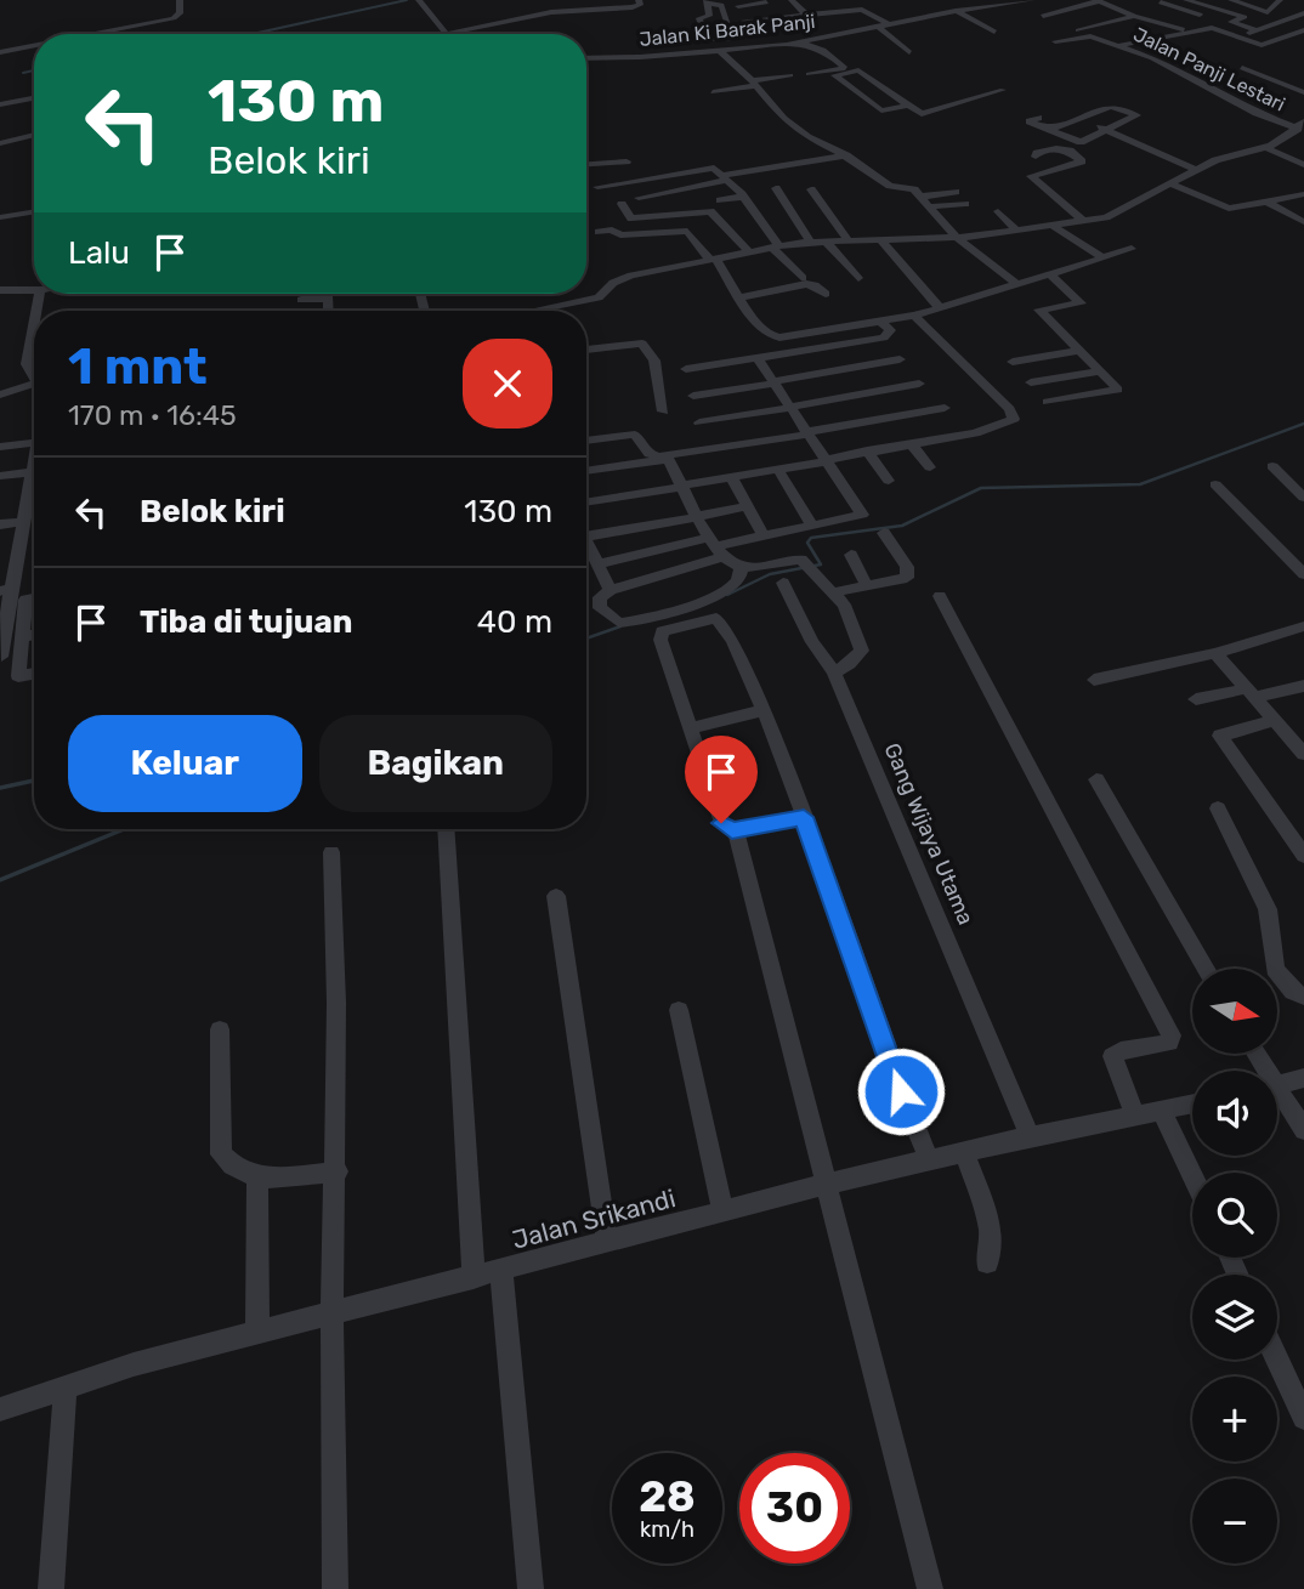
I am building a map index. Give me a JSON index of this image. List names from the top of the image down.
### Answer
{
  "streets": {
    "street": [
      "Jalan Ki Barak Panji",
      "Jalan Panji Lestari",
      "Gang Wijaya Utama",
      "Jalan Srikandi"
    ]
  },
  "crossings": [
    ["Gang Wijaya Utama", "Jalan Srikandi"]
  ],
  "north": "right",
  "page": {
    "turn": ["130 m", "Belok kiri"],
    "then": "Lalu",
    "heading": ["1 mnt", "170 m · 16:45"],
    "list": [
      {
        "name": "Belok kiri",
        "value": "130 m"
      },
      {
        "name": "Tiba di tujuan",
        "value": "40 m"
      }
    ],
    "buttons": ["Keluar", "Bagikan"],
    "map_buttons": ["+", "−"],
    "speed": "28 km/h",
    "limit": "30"
  }
}
